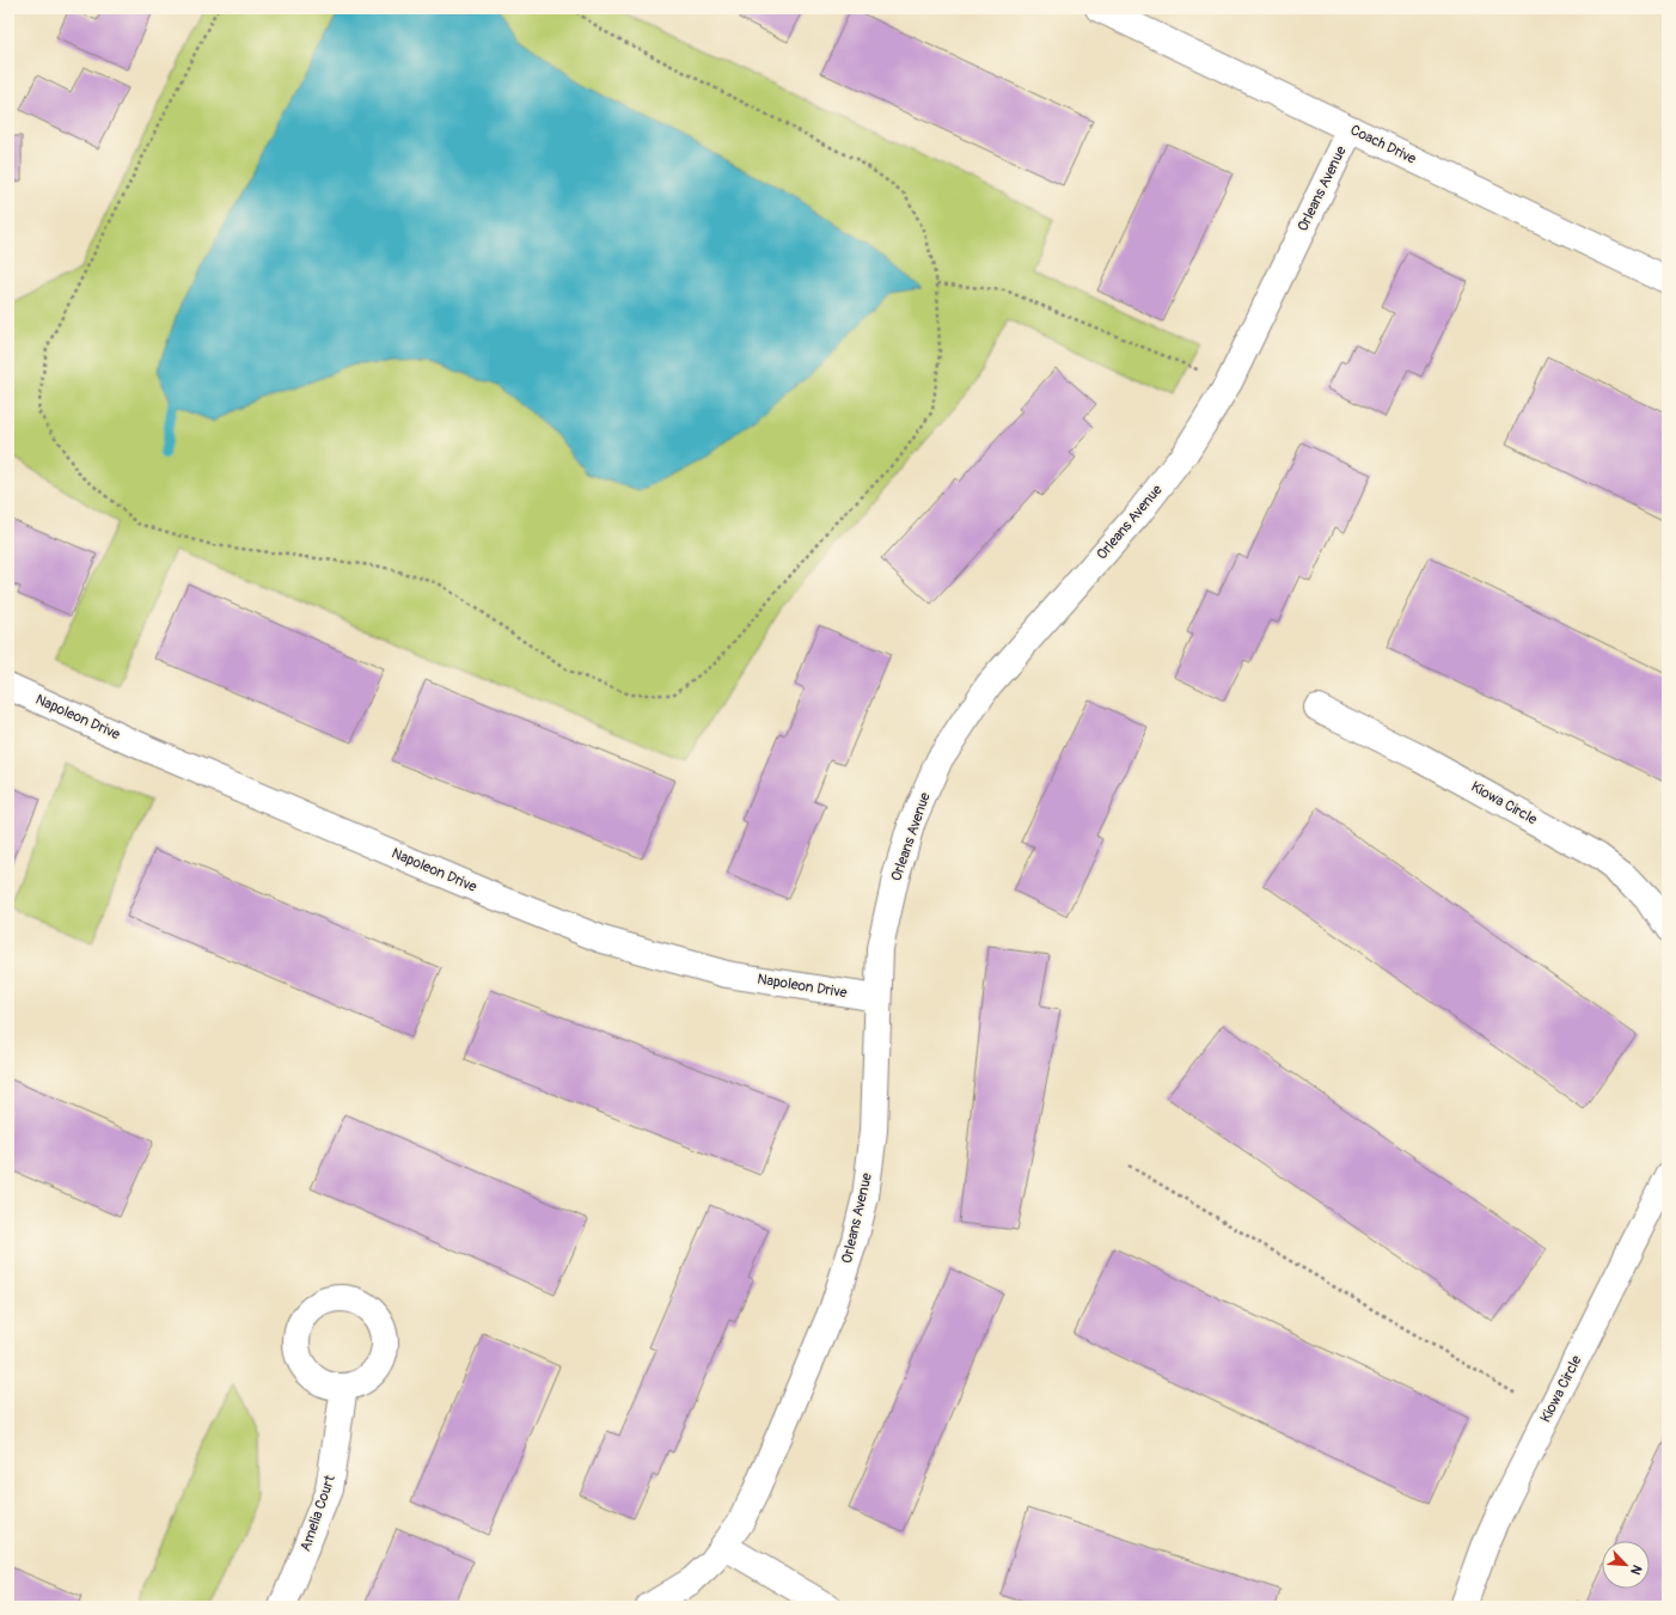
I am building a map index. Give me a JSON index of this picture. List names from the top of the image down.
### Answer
{
  "streets": {
    "street": [
      "Coach Drive",
      "Orleans Avenue",
      "Napoleon Drive",
      "Kiowa Circle",
      "Amelia Court"
    ]
  },
  "crossings": [
    ["Coach Drive", "Orleans Avenue"],
    ["Orleans Avenue", "Napoleon Drive"]
  ],
  "north": "bottom right"
}
